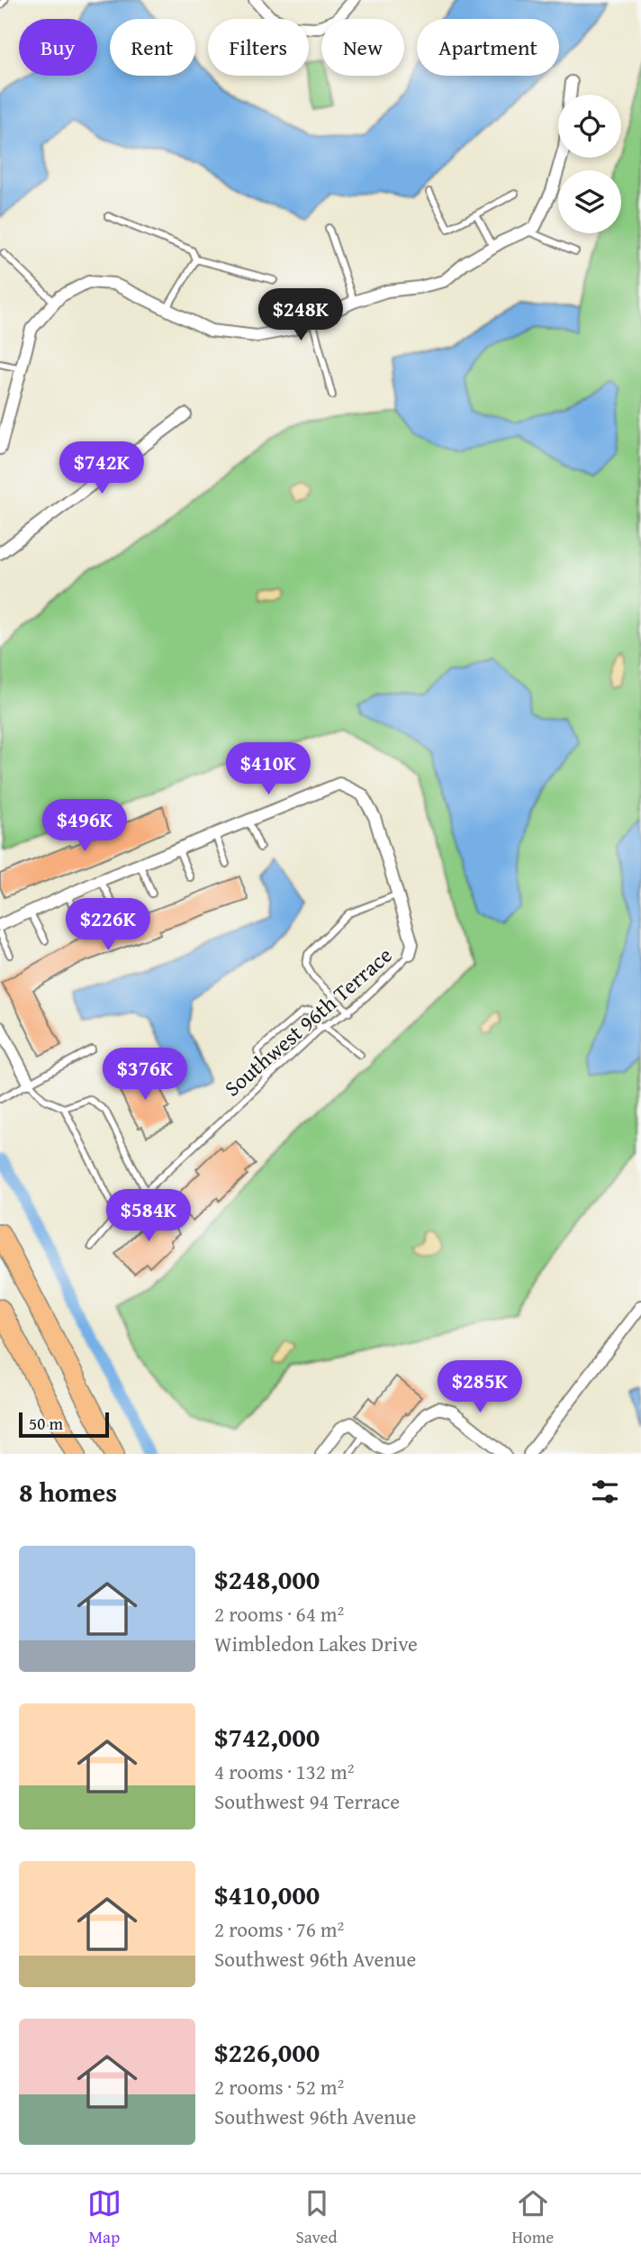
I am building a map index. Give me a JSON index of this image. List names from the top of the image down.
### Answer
{
  "streets": {
    "lane": ["Southwest 96th Terrace"]
  },
  "scale_bar": "50 m",
  "page": {
    "chip": [
      "Buy",
      "Rent",
      "Filters",
      "New",
      "Apartment"
    ],
    "price": [
      "$248K",
      "$742K",
      "$410K",
      "$496K",
      "$226K",
      "$376K",
      "$584K",
      "$285K"
    ],
    "scale": "50 m",
    "heading": "8 homes",
    "list": [
      {
        "name": "$248,000",
        "note": "2 rooms · 64 m² · Wimbledon Lakes Drive"
      },
      {
        "name": "$742,000",
        "note": "4 rooms · 132 m² · Southwest 94 Terrace"
      },
      {
        "name": "$410,000",
        "note": "2 rooms · 76 m² · Southwest 96th Avenue"
      },
      {
        "name": "$226,000",
        "note": "2 rooms · 52 m² · Southwest 96th Avenue"
      }
    ],
    "tabs": ["Map", "Saved", "Home"]
  }
}
